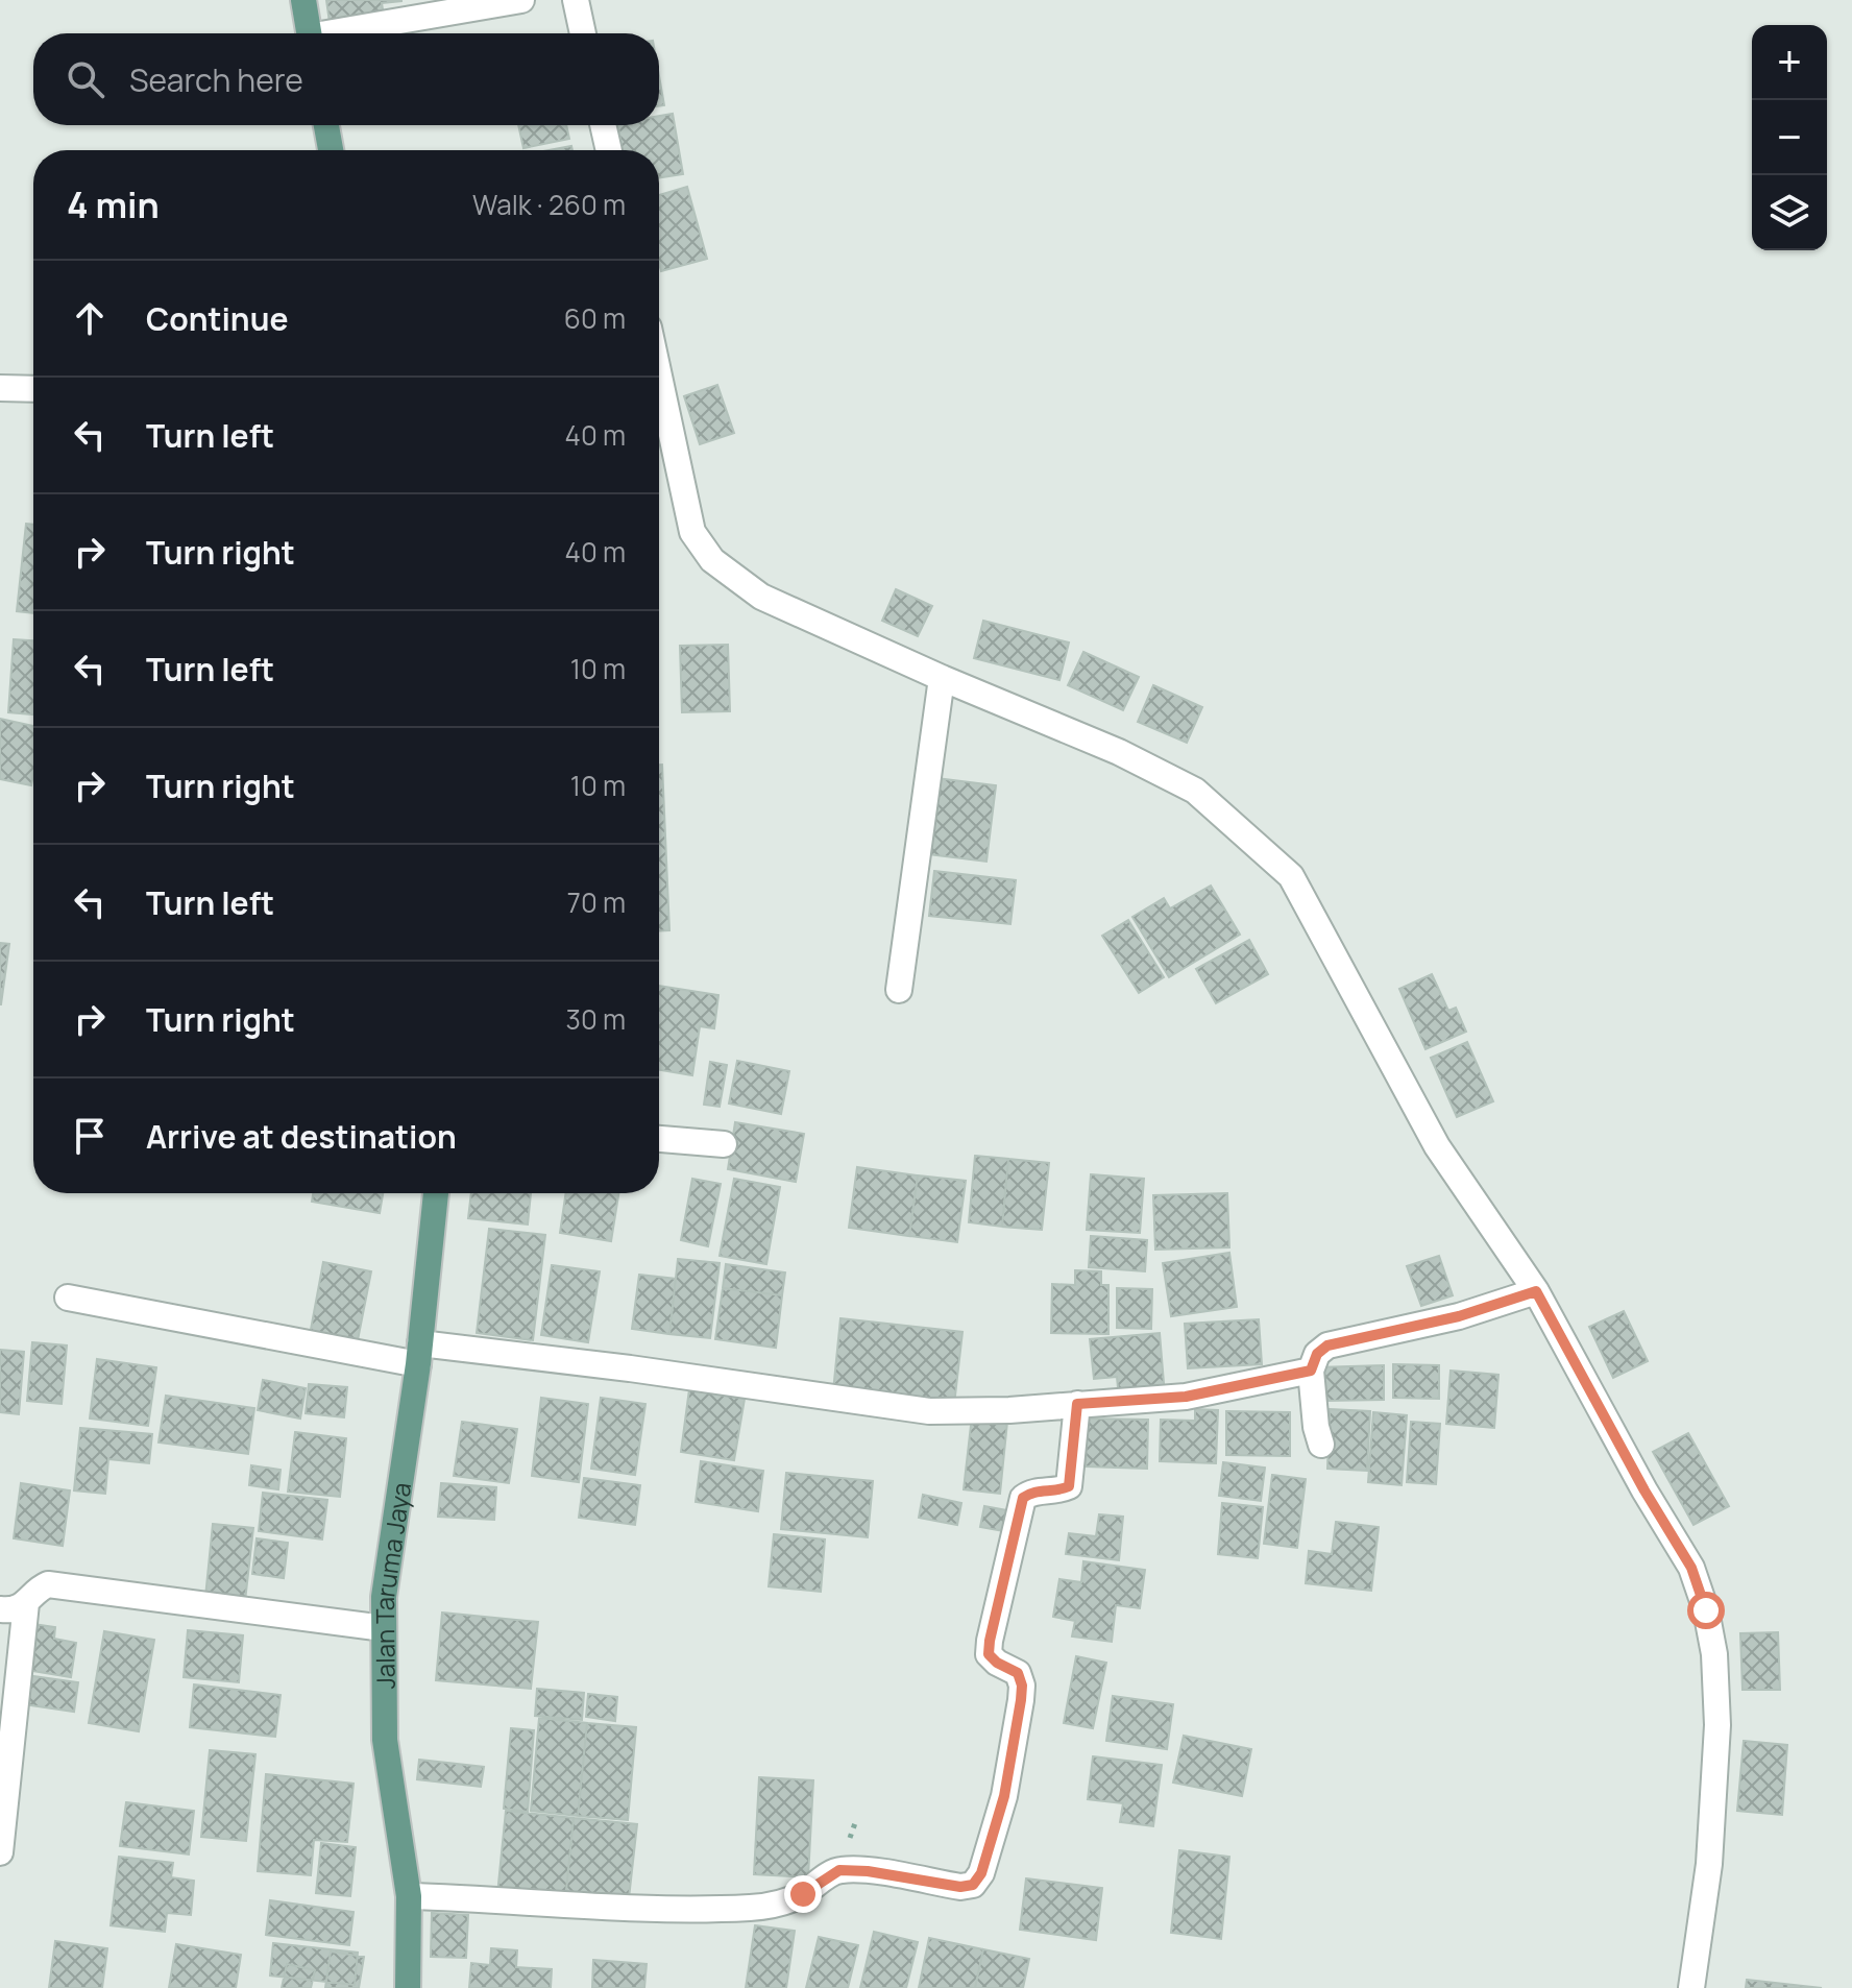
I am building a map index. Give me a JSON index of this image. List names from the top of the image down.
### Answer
{
  "streets": {
    "main road": ["Jalan Taruma Jaya"]
  },
  "page": {
    "map_buttons": ["+", "−"],
    "search": "Search here",
    "heading": ["4 min", "Walk · 260 m"],
    "list": [
      ["Continue", "60 m"],
      ["Turn left", "40 m"],
      ["Turn right", "40 m"],
      ["Turn left", "10 m"],
      ["Turn right", "10 m"],
      ["Turn left", "70 m"],
      ["Turn right", "30 m"],
      "Arrive at destination"
    ]
  }
}
